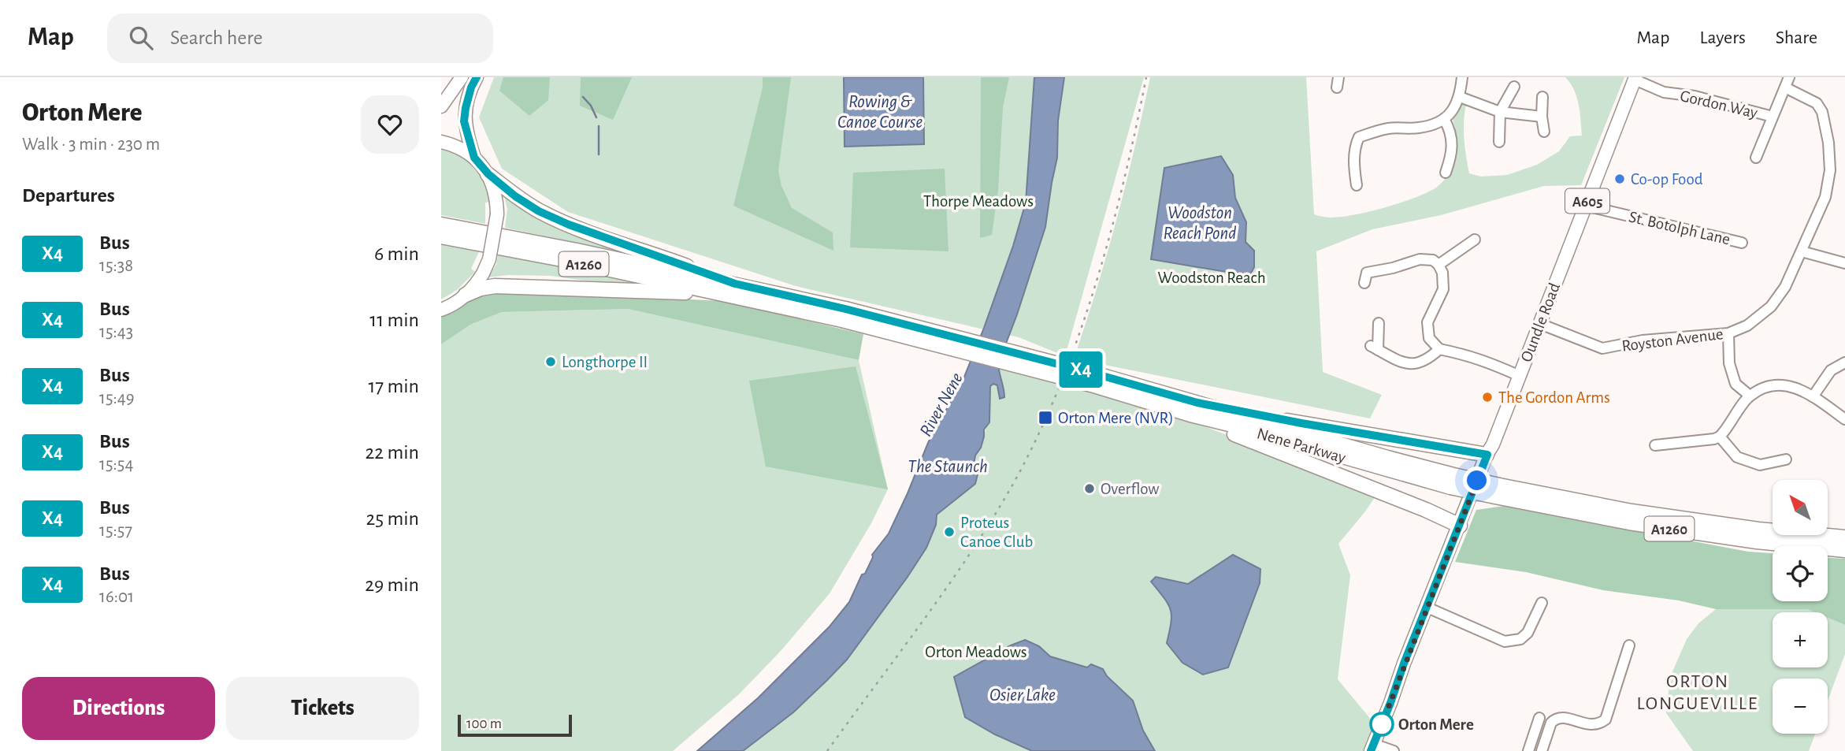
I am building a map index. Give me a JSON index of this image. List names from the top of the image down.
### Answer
{
  "streets": {
    "highway": ["A1260", "Nene Parkway"],
    "main road": ["A605", "Oundle Road"],
    "street": ["Gordon Way", "St. Botolph Lane", "Royston Avenue"]
  },
  "crossings": [
    ["Gordon Way", "Oundle Road"],
    ["St. Botolph Lane", "Oundle Road"],
    ["Oundle Road", "Royston Avenue"]
  ],
  "districts": ["ORTON LONGUEVILLE"],
  "water": [
    "Rowing & Canoe Course",
    "Woodston Reach Pond",
    "River Nene",
    "The Staunch",
    "Osier Lake"
  ],
  "parks": ["Thorpe Meadows", "Woodston Reach", "Orton Meadows"],
  "places": {
    "other": [
      "Co-op Food",
      "Longthorpe II",
      "The Gordon Arms",
      "Overflow",
      "Proteus Canoe Club",
      "Orton Mere"
    ],
    "transit": ["Orton Mere (NVR)"]
  },
  "lines": ["bus line X4"],
  "scale_bar": "100 m",
  "north": "top left",
  "page": {
    "header": "Map",
    "search": "Search here",
    "nav": ["Map", "Layers", "Share"],
    "heading": [
      ["Orton Mere", "Walk · 3 min · 230 m"],
      "Departures"
    ],
    "on_map": "X4",
    "list": [
      {
        "mark": "X4",
        "name": "Bus",
        "note": "15:38",
        "value": "6 min"
      },
      {
        "mark": "X4",
        "name": "Bus",
        "note": "15:43",
        "value": "11 min"
      },
      {
        "mark": "X4",
        "name": "Bus",
        "note": "15:49",
        "value": "17 min"
      },
      {
        "mark": "X4",
        "name": "Bus",
        "note": "15:54",
        "value": "22 min"
      },
      {
        "mark": "X4",
        "name": "Bus",
        "note": "15:57",
        "value": "25 min"
      },
      {
        "mark": "X4",
        "name": "Bus",
        "note": "16:01",
        "value": "29 min"
      }
    ],
    "map_buttons": ["+", "−"],
    "buttons": ["Directions", "Tickets"],
    "scale": "100 m"
  }
}
